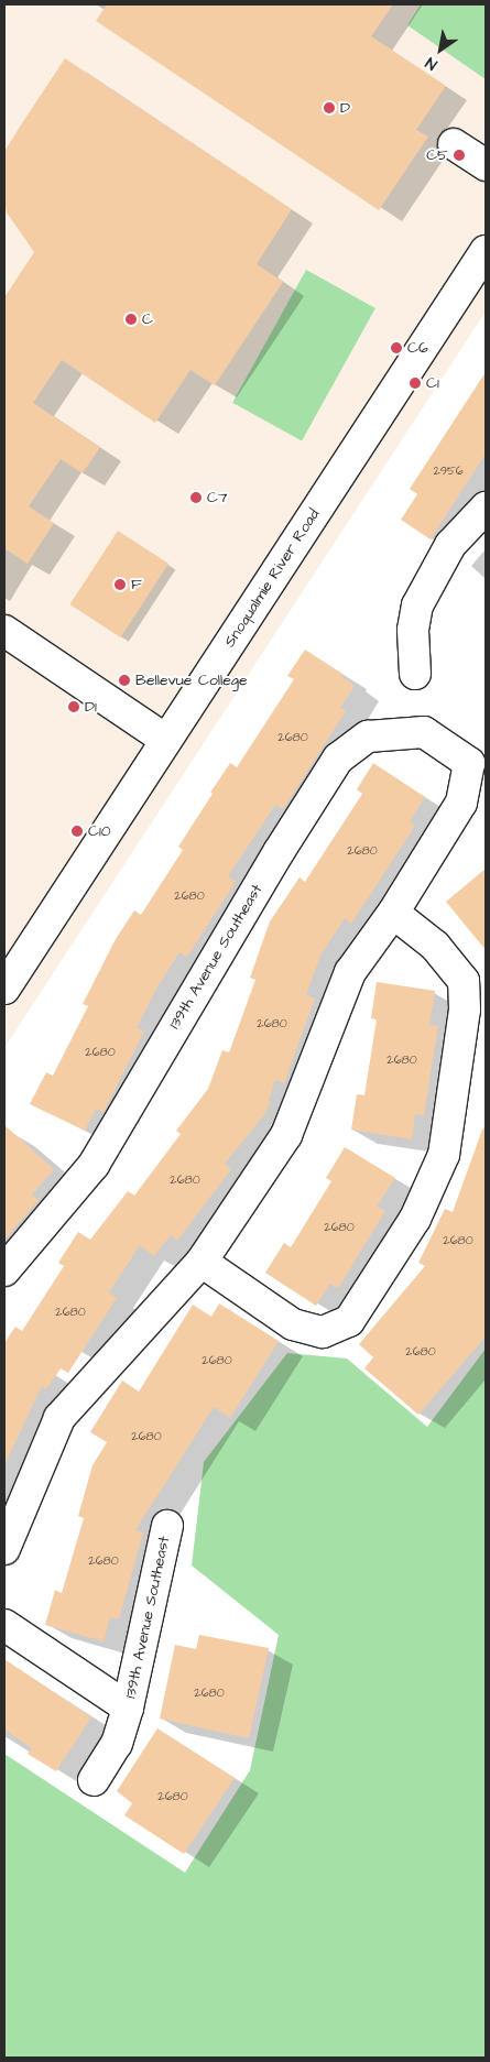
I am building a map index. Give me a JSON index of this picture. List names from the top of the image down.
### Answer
{
  "streets": {
    "street": ["Snoqualmie River Road", "139th Avenue Southeast"]
  },
  "places": [
    "D",
    "C5",
    "C",
    "C6",
    "C1",
    "C7",
    "F",
    "Bellevue College",
    "D1",
    "C10"
  ],
  "house_numbers": [
    "2956",
    "2680",
    "2680",
    "2680",
    "2680",
    "2680",
    "2680",
    "2680",
    "2680",
    "2680",
    "2680",
    "2680",
    "2680",
    "2680",
    "2680",
    "2680",
    "2680"
  ],
  "north": "bottom left"
}
